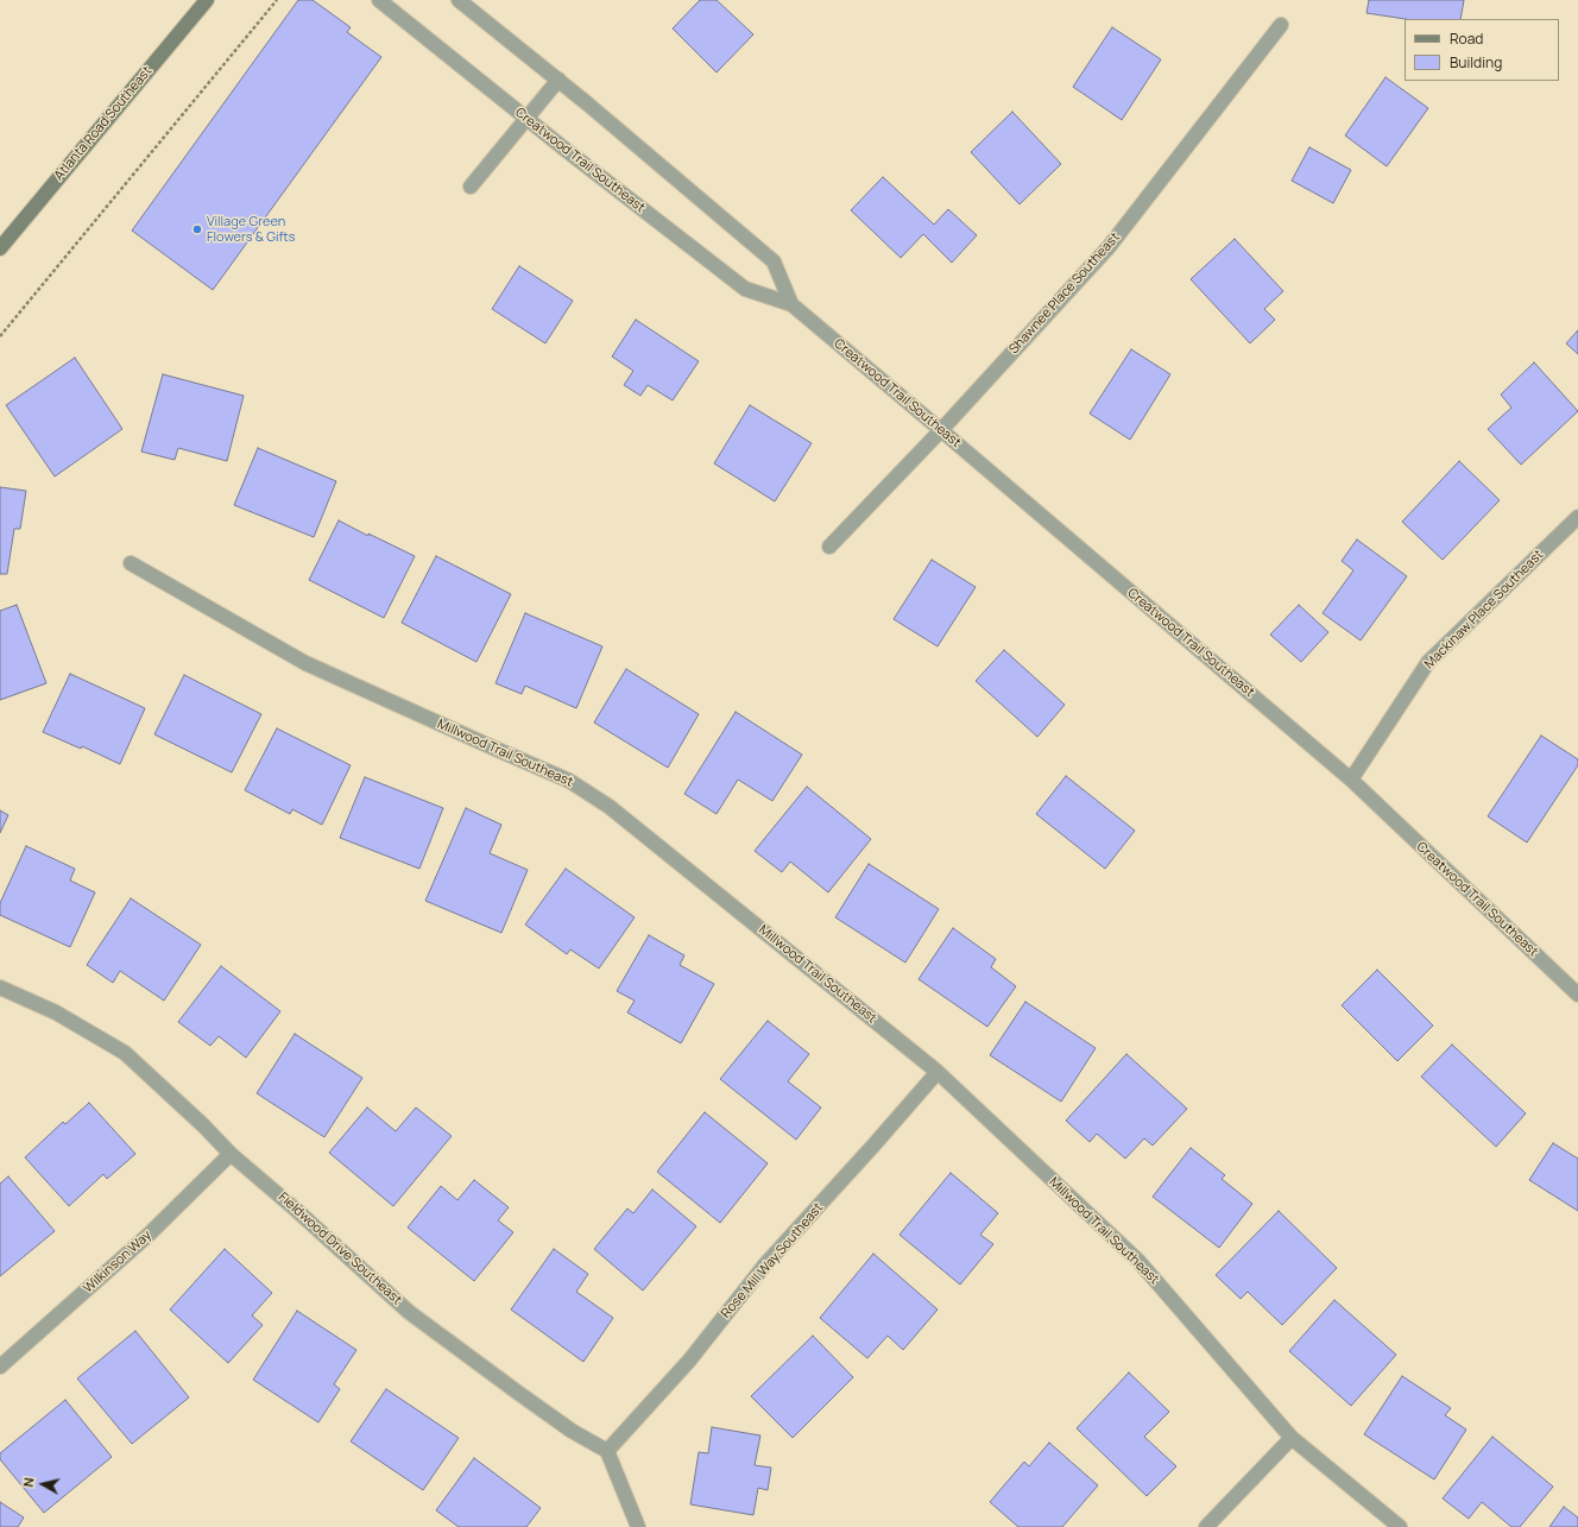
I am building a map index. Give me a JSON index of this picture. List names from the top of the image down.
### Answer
{
  "streets": {
    "main road": ["Atlanta Road Southeast"],
    "street": [
      "Creatwood Trail Southeast",
      "Shawnee Place Southeast",
      "Mackinaw Place Southeast",
      "Millwood Trail Southeast",
      "Fieldwood Drive Southeast",
      "Rose Mill Way Southeast",
      "Wilkinson Way"
    ]
  },
  "crossings": [
    ["Creatwood Trail Southeast", "Shawnee Place Southeast"],
    ["Creatwood Trail Southeast", "Mackinaw Place Southeast"],
    ["Millwood Trail Southeast", "Rose Mill Way Southeast"],
    ["Fieldwood Drive Southeast", "Rose Mill Way Southeast"],
    ["Fieldwood Drive Southeast", "Wilkinson Way"]
  ],
  "places": ["Village Green Flowers & Gifts"],
  "legend": ["Road", "Building"],
  "north": "left"
}
